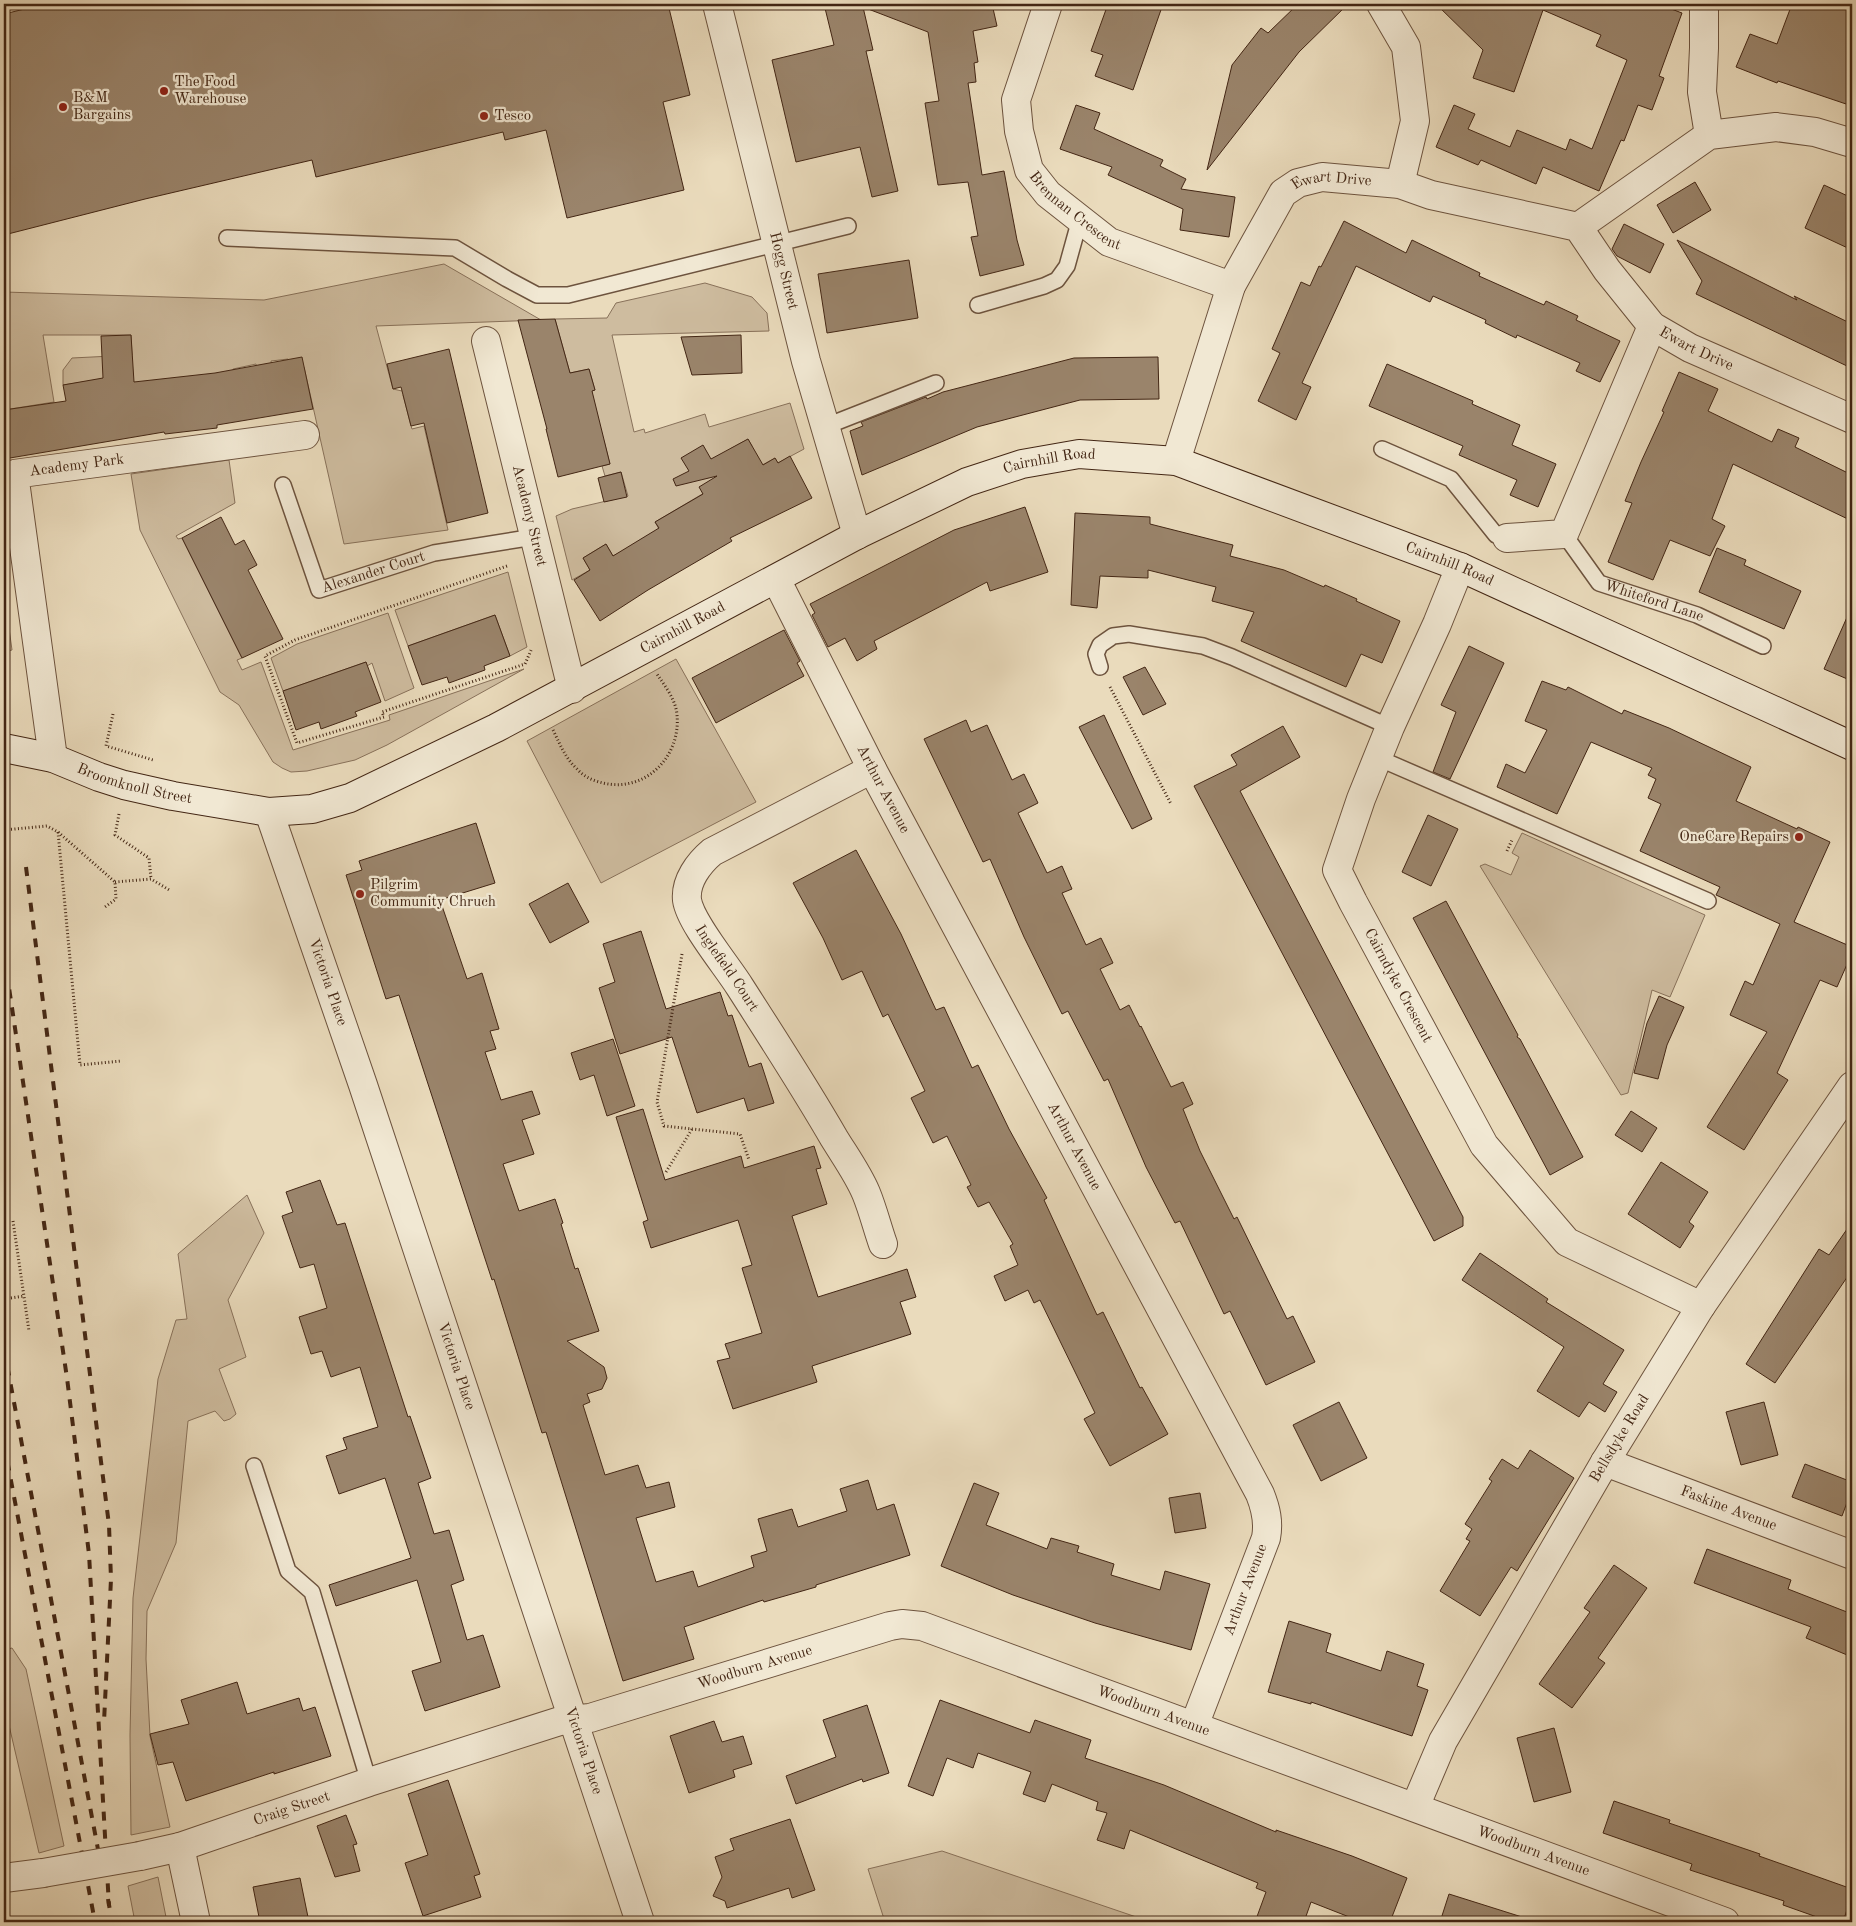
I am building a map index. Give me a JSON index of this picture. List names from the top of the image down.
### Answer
{
  "streets": {
    "street": [
      "Ewart Drive",
      "Brennan Crescent",
      "Hogg Street",
      "Cairnhill Road",
      "Academy Park",
      "Academy Street",
      "Broomknoll Street",
      "Arthur Avenue",
      "Inglefield Court",
      "Victoria Place",
      "Cairndyke Crescent",
      "Bellsdyke Road",
      "Faskine Avenue",
      "Woodburn Avenue",
      "Craig Street"
    ],
    "lane": ["Alexander Court", "Whiteford Lane"]
  },
  "crossings": [
    ["Ewart Drive", "Brennan Crescent"],
    ["Ewart Drive", "Cairnhill Road"],
    ["Hogg Street", "Cairnhill Road"],
    ["Cairnhill Road", "Academy Street"],
    ["Cairnhill Road", "Broomknoll Street"],
    ["Cairnhill Road", "Arthur Avenue"],
    ["Cairnhill Road", "Victoria Place"],
    ["Cairnhill Road", "Cairndyke Crescent"],
    ["Academy Park", "Broomknoll Street"],
    ["Academy Street", "Alexander Court"],
    ["Broomknoll Street", "Victoria Place"],
    ["Arthur Avenue", "Inglefield Court"],
    ["Arthur Avenue", "Woodburn Avenue"],
    ["Victoria Place", "Woodburn Avenue"],
    ["Victoria Place", "Craig Street"],
    ["Cairndyke Crescent", "Bellsdyke Road"],
    ["Bellsdyke Road", "Faskine Avenue"],
    ["Bellsdyke Road", "Woodburn Avenue"],
    ["Woodburn Avenue", "Craig Street"]
  ],
  "places": [
    "The Food Warehouse",
    "B&M Bargains",
    "Tesco",
    "OneCare Repairs",
    "Pilgrim Community Chruch"
  ]
}
